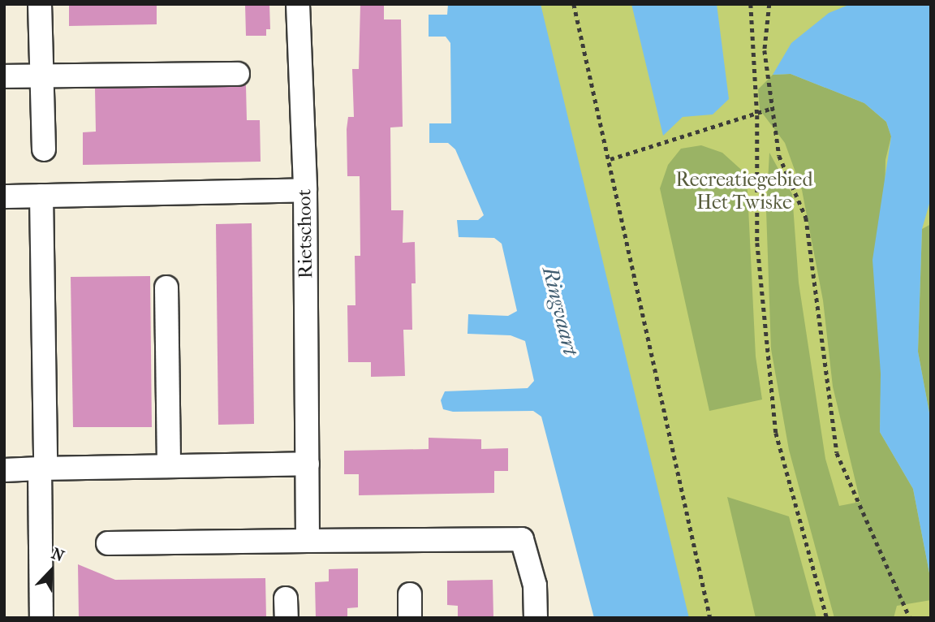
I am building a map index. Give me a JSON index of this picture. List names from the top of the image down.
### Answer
{
  "streets": {
    "street": ["Rietschoot"]
  },
  "water": ["Ringvaart"],
  "parks": ["Recreatiegebied Het Twiske"],
  "north": "top right"
}
